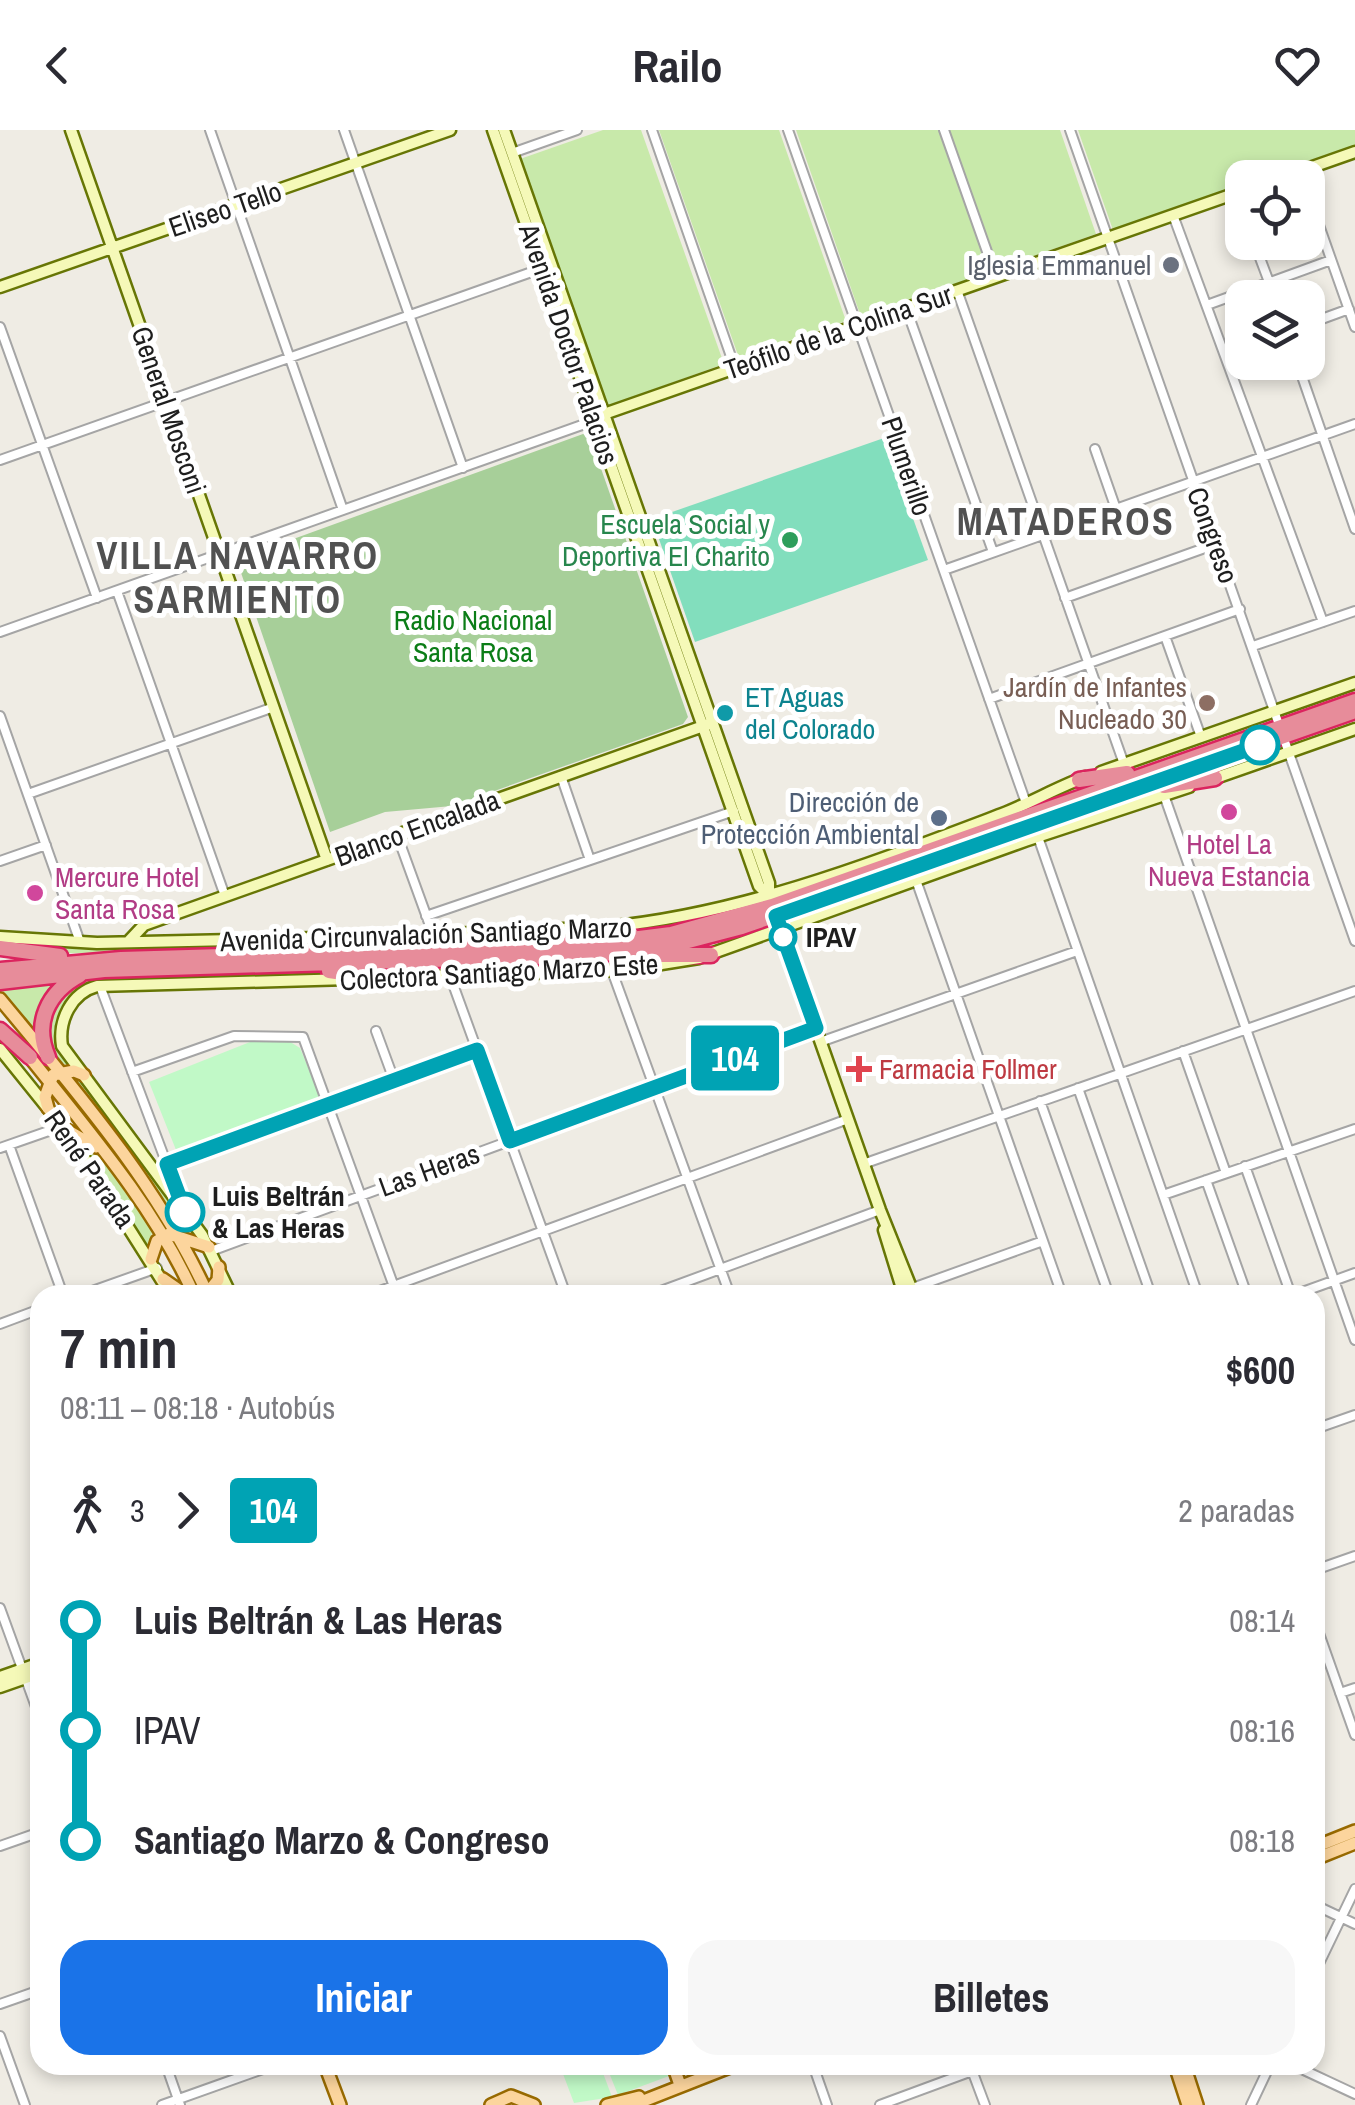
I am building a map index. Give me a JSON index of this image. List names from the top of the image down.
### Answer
{
  "streets": {
    "highway": ["Avenida Circunvalación Santiago Marzo"],
    "street": [
      "Eliseo Tello",
      "Teófilo de la Colina Sur",
      "Avenida Doctor Palacios",
      "General Mosconi",
      "Plumerillo",
      "Congreso",
      "Blanco Encalada",
      "Colectora Santiago Marzo Este",
      "René Parada",
      "Las Heras"
    ]
  },
  "crossings": [
    ["Eliseo Tello", "General Mosconi"],
    ["Teófilo de la Colina Sur", "Avenida Doctor Palacios"],
    ["Teófilo de la Colina Sur", "Plumerillo"],
    ["Teófilo de la Colina Sur", "Congreso"],
    ["Avenida Doctor Palacios", "Blanco Encalada"],
    ["Avenida Doctor Palacios", "Avenida Circunvalación Santiago Marzo"],
    ["Avenida Doctor Palacios", "Colectora Santiago Marzo Este"],
    ["Avenida Doctor Palacios", "Las Heras"],
    ["General Mosconi", "Blanco Encalada"],
    ["Plumerillo", "Colectora Santiago Marzo Este"],
    ["Congreso", "Avenida Circunvalación Santiago Marzo"],
    ["Congreso", "Colectora Santiago Marzo Este"],
    ["Blanco Encalada", "Colectora Santiago Marzo Este"],
    ["Avenida Circunvalación Santiago Marzo", "Colectora Santiago Marzo Este"]
  ],
  "districts": ["MATADEROS", "VILLA NAVARRO SARMIENTO"],
  "parks": ["Radio Nacional Santa Rosa"],
  "places": {
    "other": [
      "Iglesia Emmanuel",
      "Escuela Social y Deportiva El Charito",
      "Jardín de Infantes Nucleado 30",
      "ET Aguas del Colorado",
      "Hotel La Nueva Estancia",
      "Dirección de Protección Ambiental",
      "Mercure Hotel Santa Rosa",
      "IPAV",
      "Luis Beltrán & Las Heras"
    ],
    "health": ["Farmacia Follmer"]
  },
  "lines": ["bus line 104"],
  "page": {
    "header": "Railo",
    "on_map": "104",
    "heading": ["7 min", "08:11 – 08:18 · Autobús", "$600"],
    "legs": ["3", "104", "2 paradas"],
    "list": [
      {
        "name": "Luis Beltrán & Las Heras",
        "value": "08:14"
      },
      {
        "name": "IPAV",
        "value": "08:16"
      },
      {
        "name": "Santiago Marzo & Congreso",
        "value": "08:18"
      }
    ],
    "buttons": ["Iniciar", "Billetes"]
  }
}
